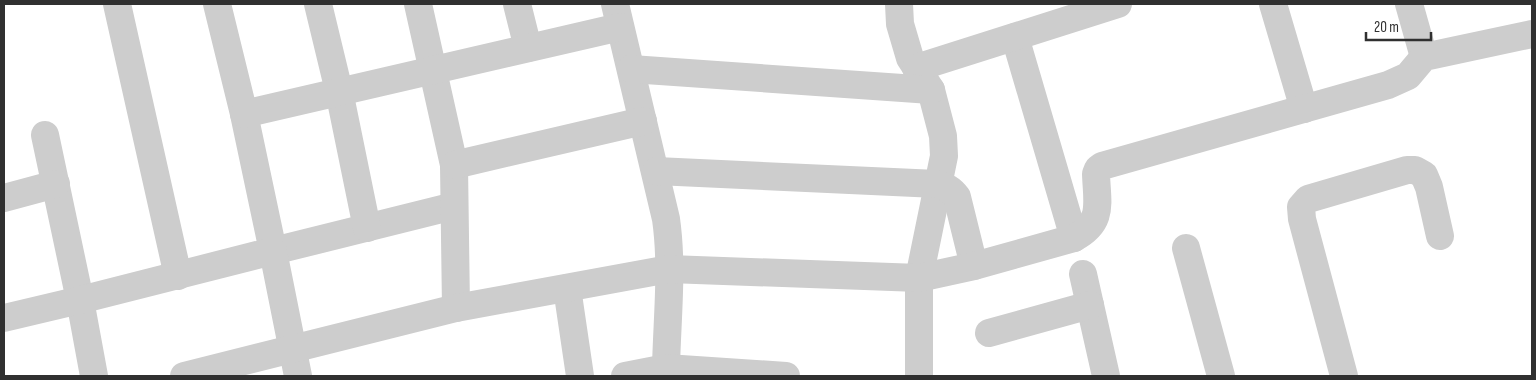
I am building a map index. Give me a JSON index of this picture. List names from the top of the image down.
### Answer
{
  "scale_bar": "20 m"
}
